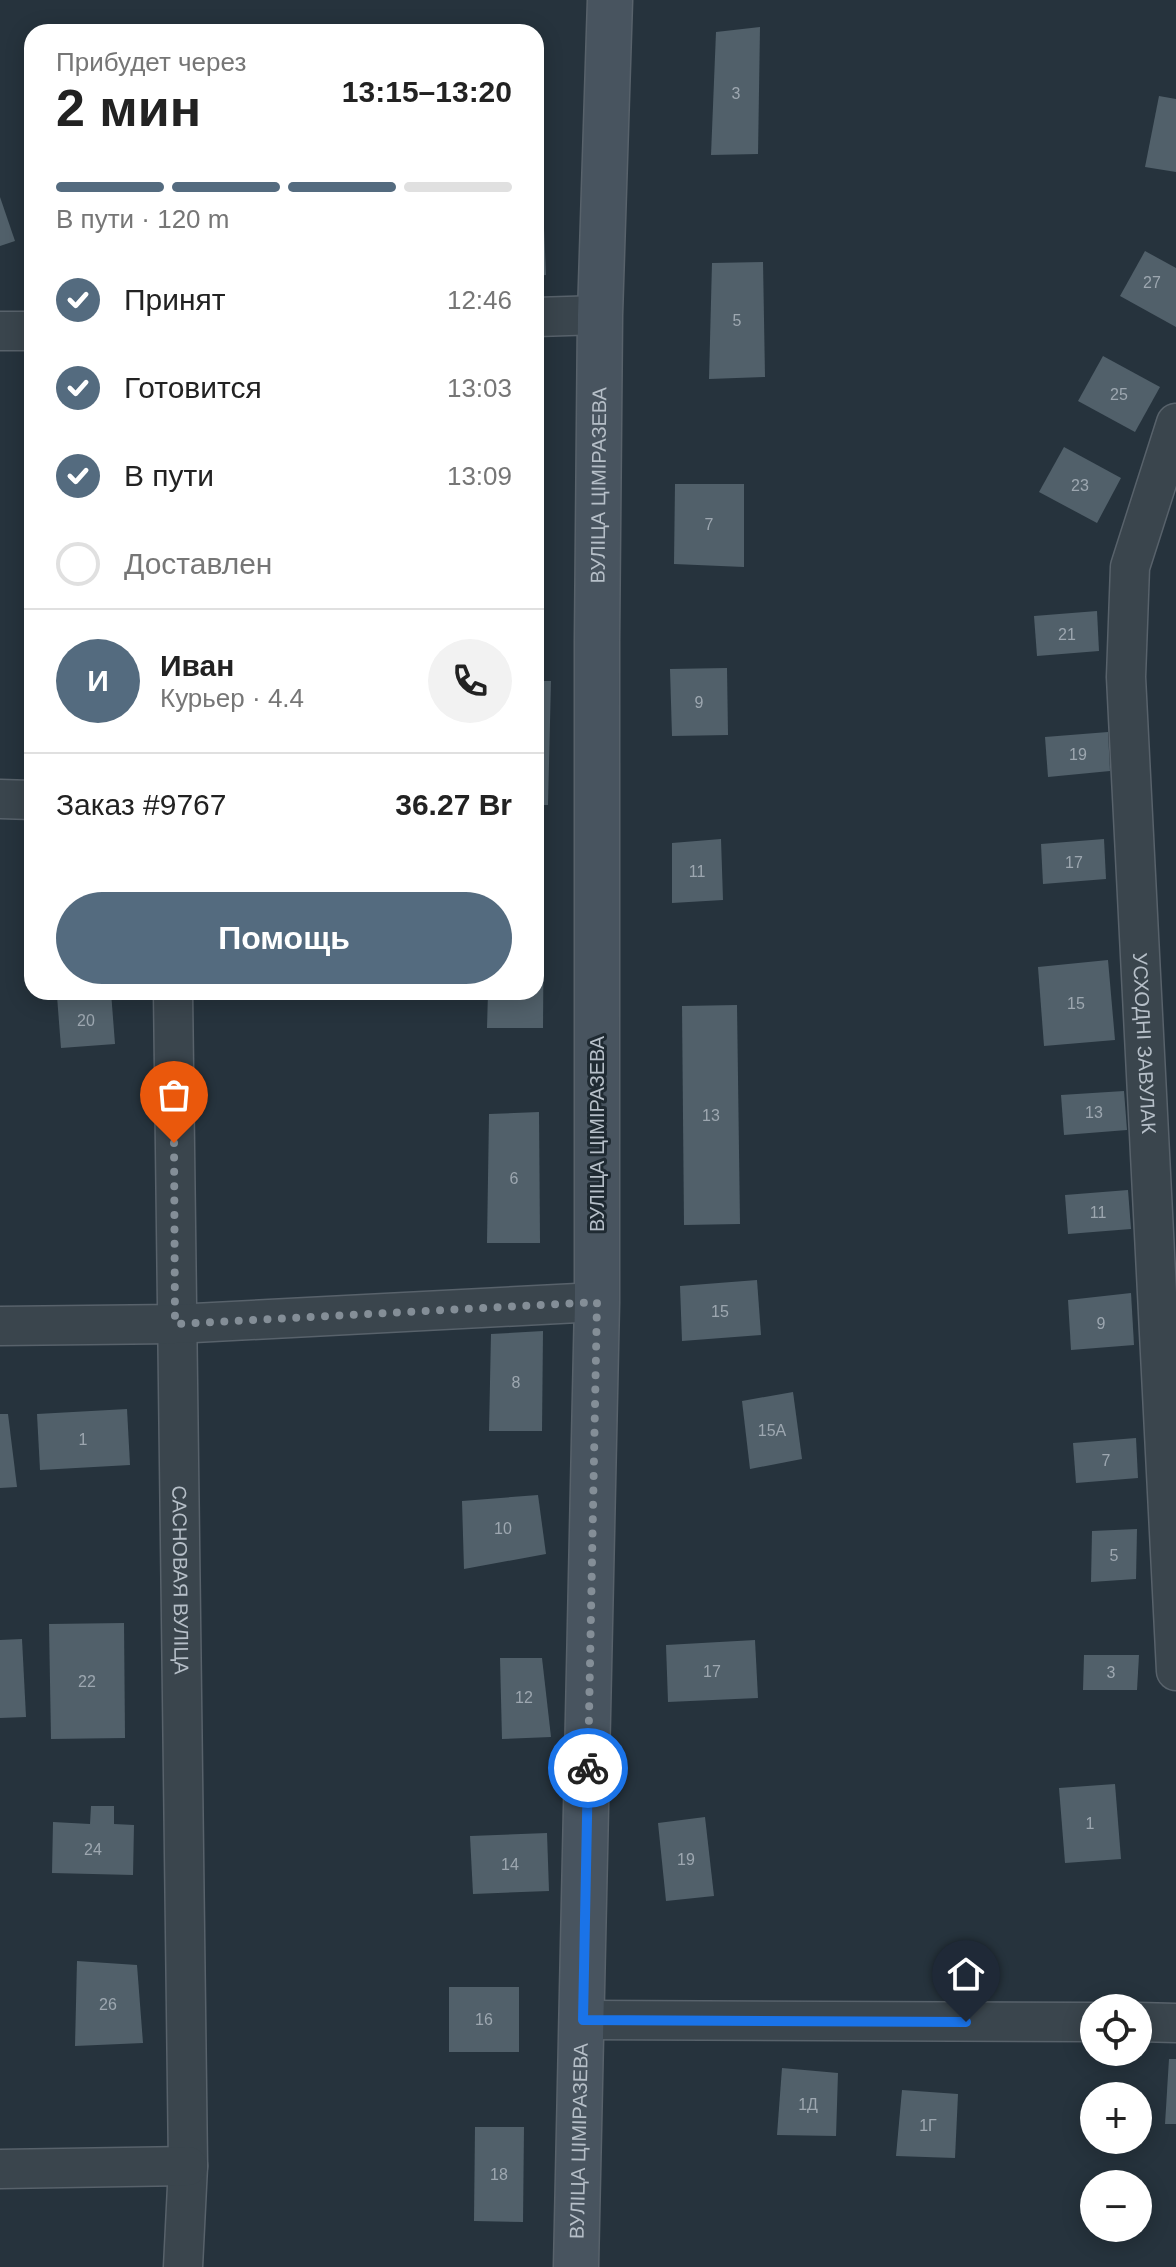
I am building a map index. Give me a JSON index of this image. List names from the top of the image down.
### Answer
{
  "streets": {
    "street": ["ВУЛІЦА ЦІМІРАЗЕВА", "УСХОДНІ ЗАВУЛАК", "САСНОВАЯ ВУЛІЦА"]
  },
  "house_numbers": [
    "3",
    "27",
    "5",
    "25",
    "23",
    "7",
    "21",
    "9",
    "19",
    "17",
    "11",
    "15",
    "20",
    "13",
    "13",
    "6",
    "11",
    "15",
    "9",
    "8",
    "15А",
    "1",
    "7",
    "10",
    "5",
    "17",
    "3",
    "22",
    "12",
    "1",
    "24",
    "19",
    "14",
    "26",
    "16",
    "1Д",
    "1Г",
    "18"
  ],
  "page": {
    "heading": ["2 мин", "Прибудет через", "13:15–13:20"],
    "panel": [
      "Иван",
      "Курьер · 4.4",
      "Заказ #9767",
      "36.27 Br"
    ],
    "bar": "В пути · 120 m",
    "list": [
      ["Принят", "12:46"],
      ["Готовится", "13:03"],
      ["В пути", "13:09"],
      "Доставлен"
    ],
    "round": "И",
    "buttons": "Помощь",
    "map_buttons": ["+", "−"]
  }
}
